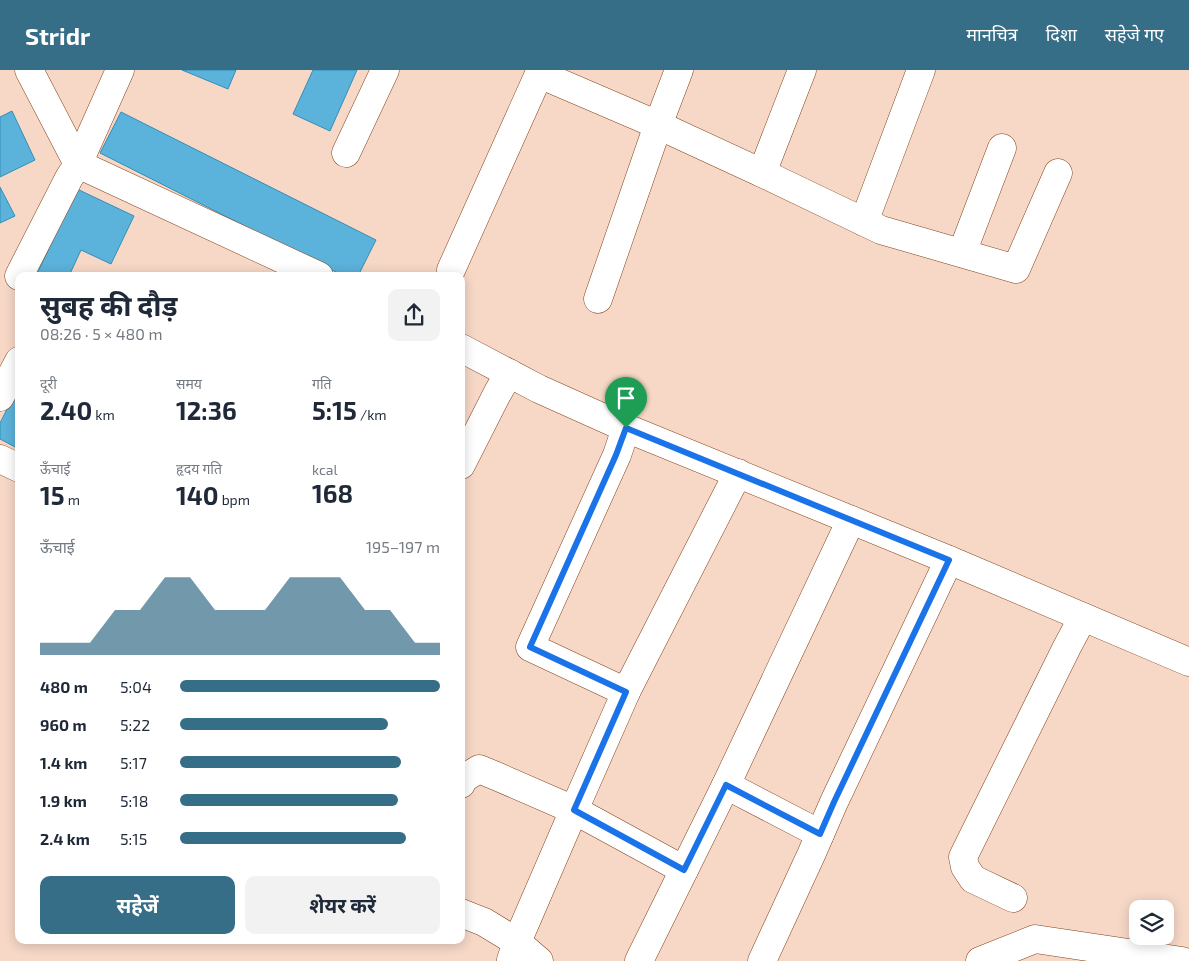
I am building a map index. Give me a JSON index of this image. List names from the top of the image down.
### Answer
{
  "page": {
    "header": "Stridr",
    "nav": ["मानचित्र", "दिशा", "सहेजे गए"],
    "heading": ["सुबह की दौड़", "08:26 · 5 × 480 m"],
    "stats": [
      ["दूरी", "2.40 km"],
      ["समय", "12:36"],
      ["गति", "5:15 /km"],
      ["ऊँचाई", "15 m"],
      ["हृदय गति", "140 bpm"],
      ["kcal", "168"]
    ],
    "chart": ["ऊँचाई", "195–197 m"],
    "list": [
      {
        "name": "480 m",
        "note": "5:04"
      },
      {
        "name": "960 m",
        "note": "5:22"
      },
      {
        "name": "1.4 km",
        "note": "5:17"
      },
      {
        "name": "1.9 km",
        "note": "5:18"
      },
      {
        "name": "2.4 km",
        "note": "5:15"
      }
    ],
    "buttons": ["सहेजें", "शेयर करें"]
  }
}
